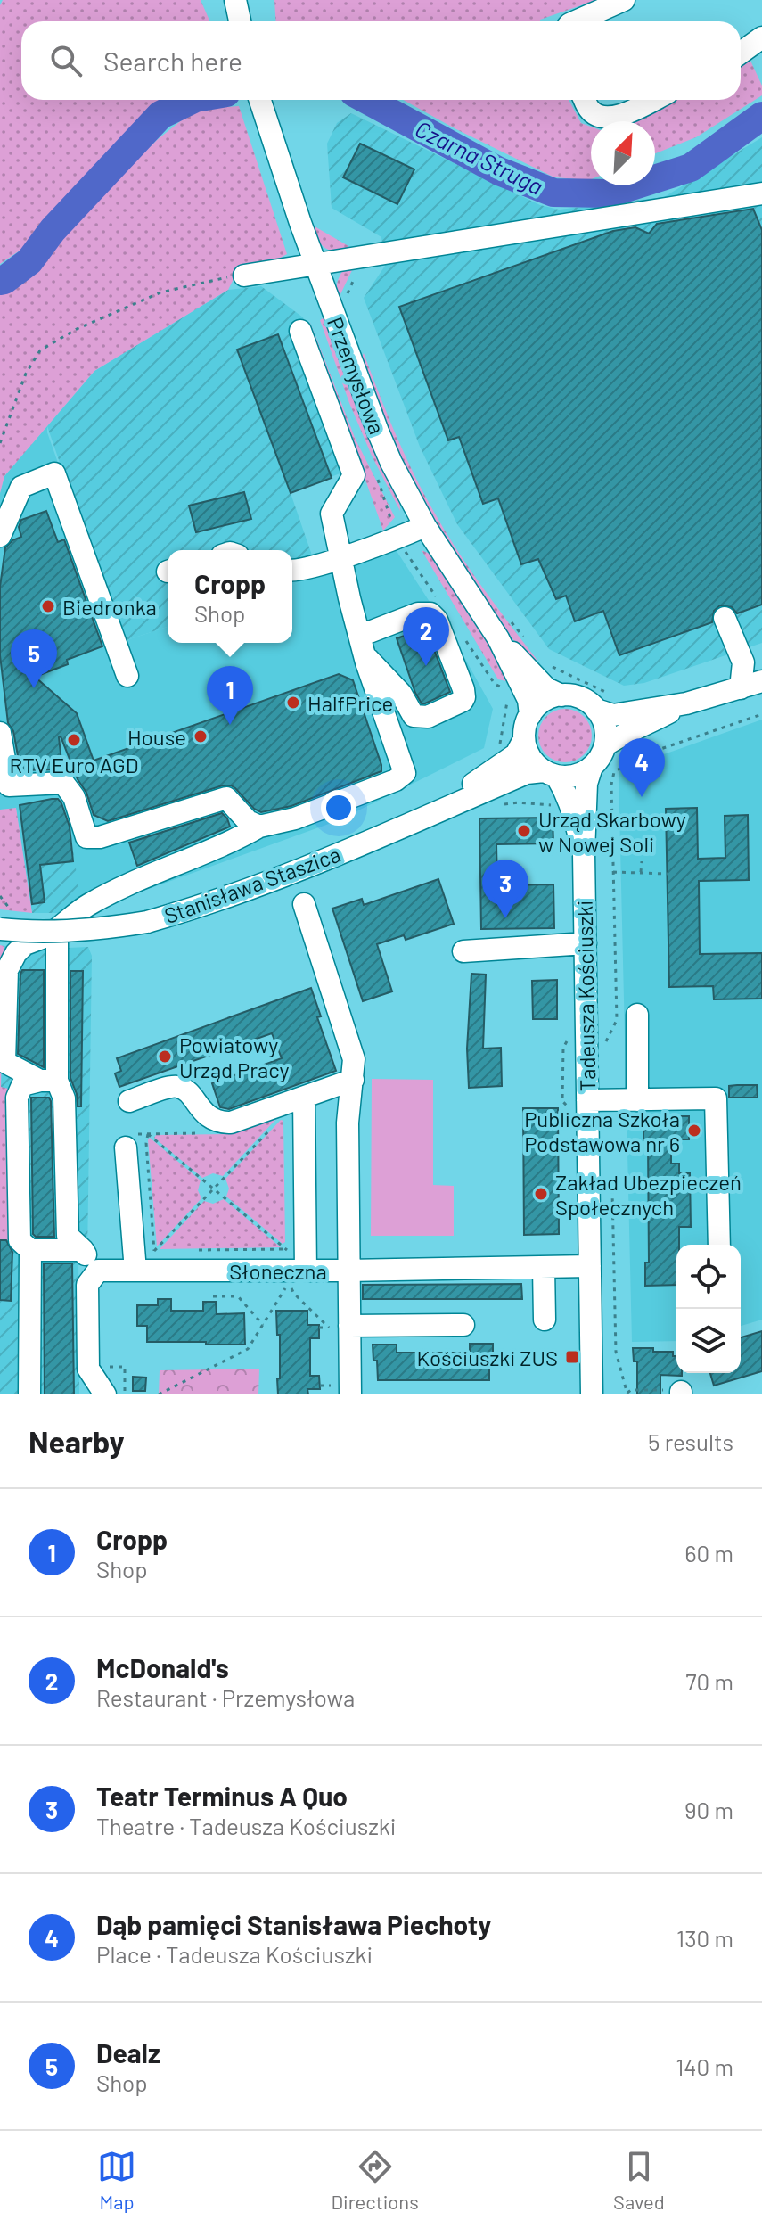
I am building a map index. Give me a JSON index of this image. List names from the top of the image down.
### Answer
{
  "streets": {
    "street": [
      "Przemysłowa",
      "Stanisława Staszica",
      "Tadeusza Kościuszki",
      "Słoneczna"
    ]
  },
  "crossings": [
    ["Przemysłowa", "Stanisława Staszica"],
    ["Przemysłowa", "Tadeusza Kościuszki"],
    ["Stanisława Staszica", "Tadeusza Kościuszki"],
    ["Tadeusza Kościuszki", "Słoneczna"]
  ],
  "water": ["Czarna Struga"],
  "places": {
    "other": [
      "Biedronka",
      "HalfPrice",
      "House",
      "RTV Euro AGD",
      "Urząd Skarbowy w Nowej Soli",
      "Powiatowy Urząd Pracy",
      "Publiczna Szkoła Podstawowa nr 6",
      "Zakład Ubezpieczeń Społecznych"
    ],
    "transit": ["Kościuszki ZUS"]
  },
  "north": "top right",
  "page": {
    "search": "Search here",
    "popup": ["Cropp", "Shop"],
    "pins": [
      "2",
      "5",
      "1",
      "4",
      "3"
    ],
    "heading": ["Nearby", "5 results"],
    "list": [
      {
        "mark": "1",
        "name": "Cropp",
        "note": "Shop",
        "value": "60 m"
      },
      {
        "mark": "2",
        "name": "McDonald's",
        "note": "Restaurant · Przemysłowa",
        "value": "70 m"
      },
      {
        "mark": "3",
        "name": "Teatr Terminus A Quo",
        "note": "Theatre · Tadeusza Kościuszki",
        "value": "90 m"
      },
      {
        "mark": "4",
        "name": "Dąb pamięci Stanisława Piechoty",
        "note": "Place · Tadeusza Kościuszki",
        "value": "130 m"
      },
      {
        "mark": "5",
        "name": "Dealz",
        "note": "Shop",
        "value": "140 m"
      }
    ],
    "nav": ["Map", "Directions", "Saved"]
  }
}
